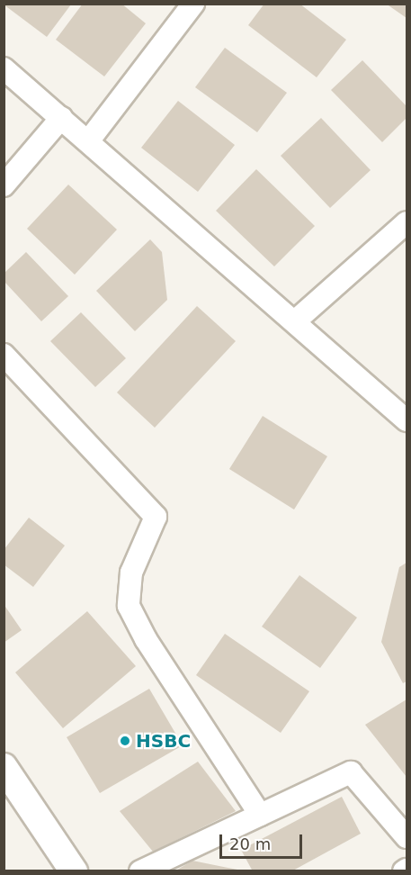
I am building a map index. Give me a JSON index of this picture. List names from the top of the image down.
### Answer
{
  "places": ["HSBC"],
  "scale_bar": "20 m"
}
